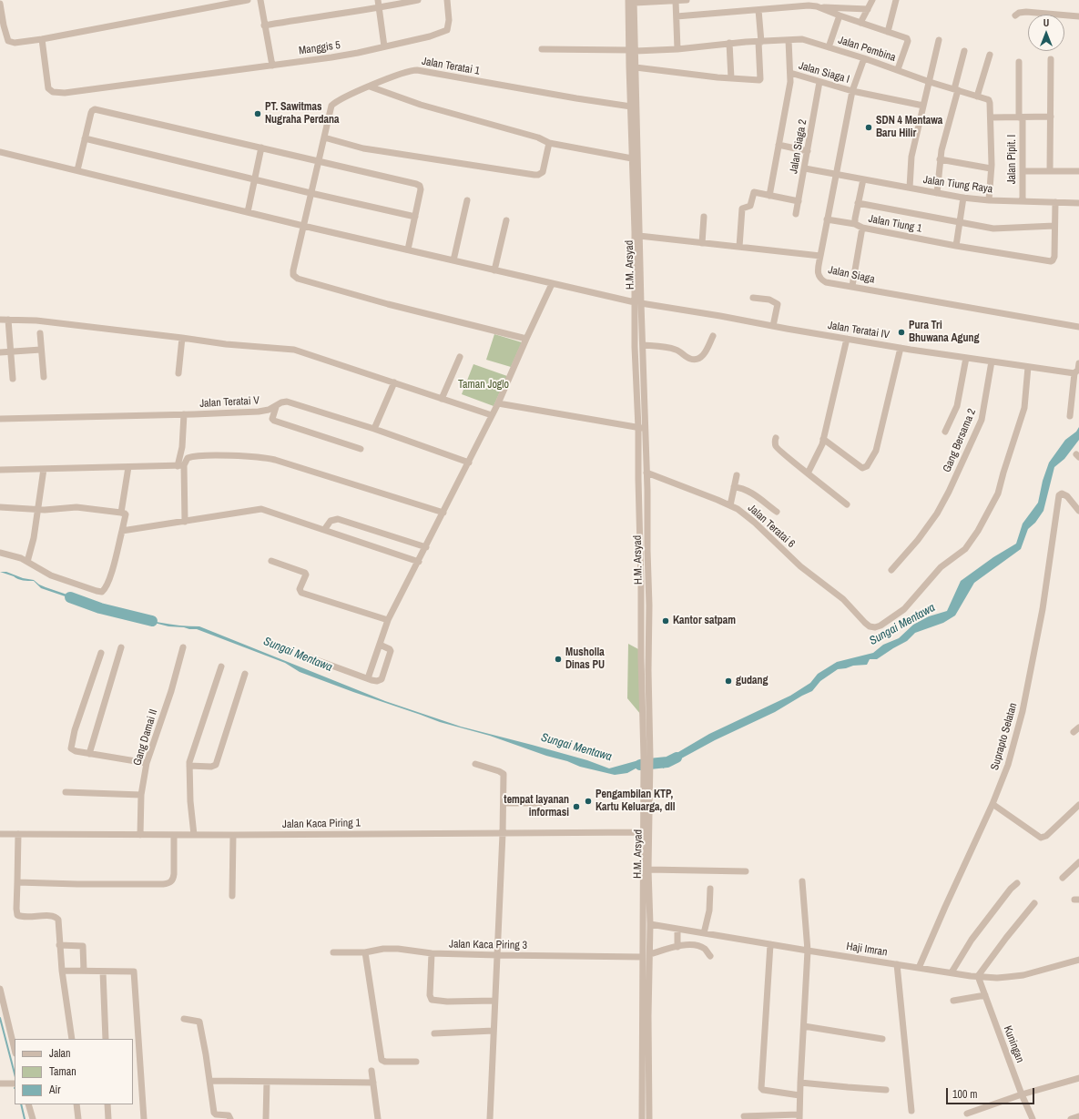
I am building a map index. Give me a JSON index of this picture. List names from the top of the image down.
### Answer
{
  "streets": {
    "street": [
      "Manggis 5",
      "Jalan Pembina",
      "Jalan Teratai 1",
      "Jalan Siaga I",
      "Jalan Siaga 2",
      "Jalan Pipit. I",
      "Jalan Tiung Raya",
      "Jalan Tiung 1",
      "H.M. Arsyad",
      "Jalan Siaga",
      "Jalan Teratai IV",
      "Jalan Teratai V",
      "Gang Bersama 2",
      "Jalan Teratai 6",
      "Suprapto Selatan",
      "Gang Damai II",
      "Jalan Kaca Piring 1",
      "Jalan Kaca Piring 3",
      "Haji Imran",
      "Kuningan"
    ]
  },
  "crossings": [
    ["Jalan Pembina", "Jalan Tiung Raya"],
    ["Jalan Pembina", "H.M. Arsyad"],
    ["Jalan Pembina", "Jalan Siaga"],
    ["Jalan Teratai 1", "H.M. Arsyad"],
    ["Jalan Teratai 1", "Jalan Teratai IV"],
    ["Jalan Siaga I", "Jalan Siaga 2"],
    ["Jalan Siaga I", "Jalan Siaga"],
    ["Jalan Siaga 2", "Jalan Tiung Raya"],
    ["Jalan Pipit. I", "Jalan Tiung Raya"],
    ["Jalan Tiung Raya", "Jalan Tiung 1"],
    ["Jalan Tiung Raya", "Jalan Siaga"],
    ["H.M. Arsyad", "Jalan Teratai IV"],
    ["H.M. Arsyad", "Jalan Teratai 6"],
    ["H.M. Arsyad", "Jalan Kaca Piring 1"],
    ["H.M. Arsyad", "Jalan Kaca Piring 3"],
    ["H.M. Arsyad", "Haji Imran"],
    ["Jalan Teratai IV", "Gang Bersama 2"],
    ["Jalan Teratai IV", "Jalan Teratai 6"],
    ["Suprapto Selatan", "Haji Imran"],
    ["Gang Damai II", "Jalan Kaca Piring 1"],
    ["Haji Imran", "Kuningan"]
  ],
  "water": ["Sungai Mentawa"],
  "parks": ["Taman Joglo"],
  "places": [
    "PT. Sawitmas Nugraha Perdana",
    "SDN 4 Mentawa Baru Hilir",
    "Pura Tri Bhuwana Agung",
    "Kantor satpam",
    "Musholla Dinas PU",
    "gudang",
    "Pengambilan KTP, Kartu Keluarga, dll",
    "tempat layanan informasi"
  ],
  "legend": ["Jalan", "Taman", "Air"],
  "scale_bar": "100 m",
  "north": "top"
}
